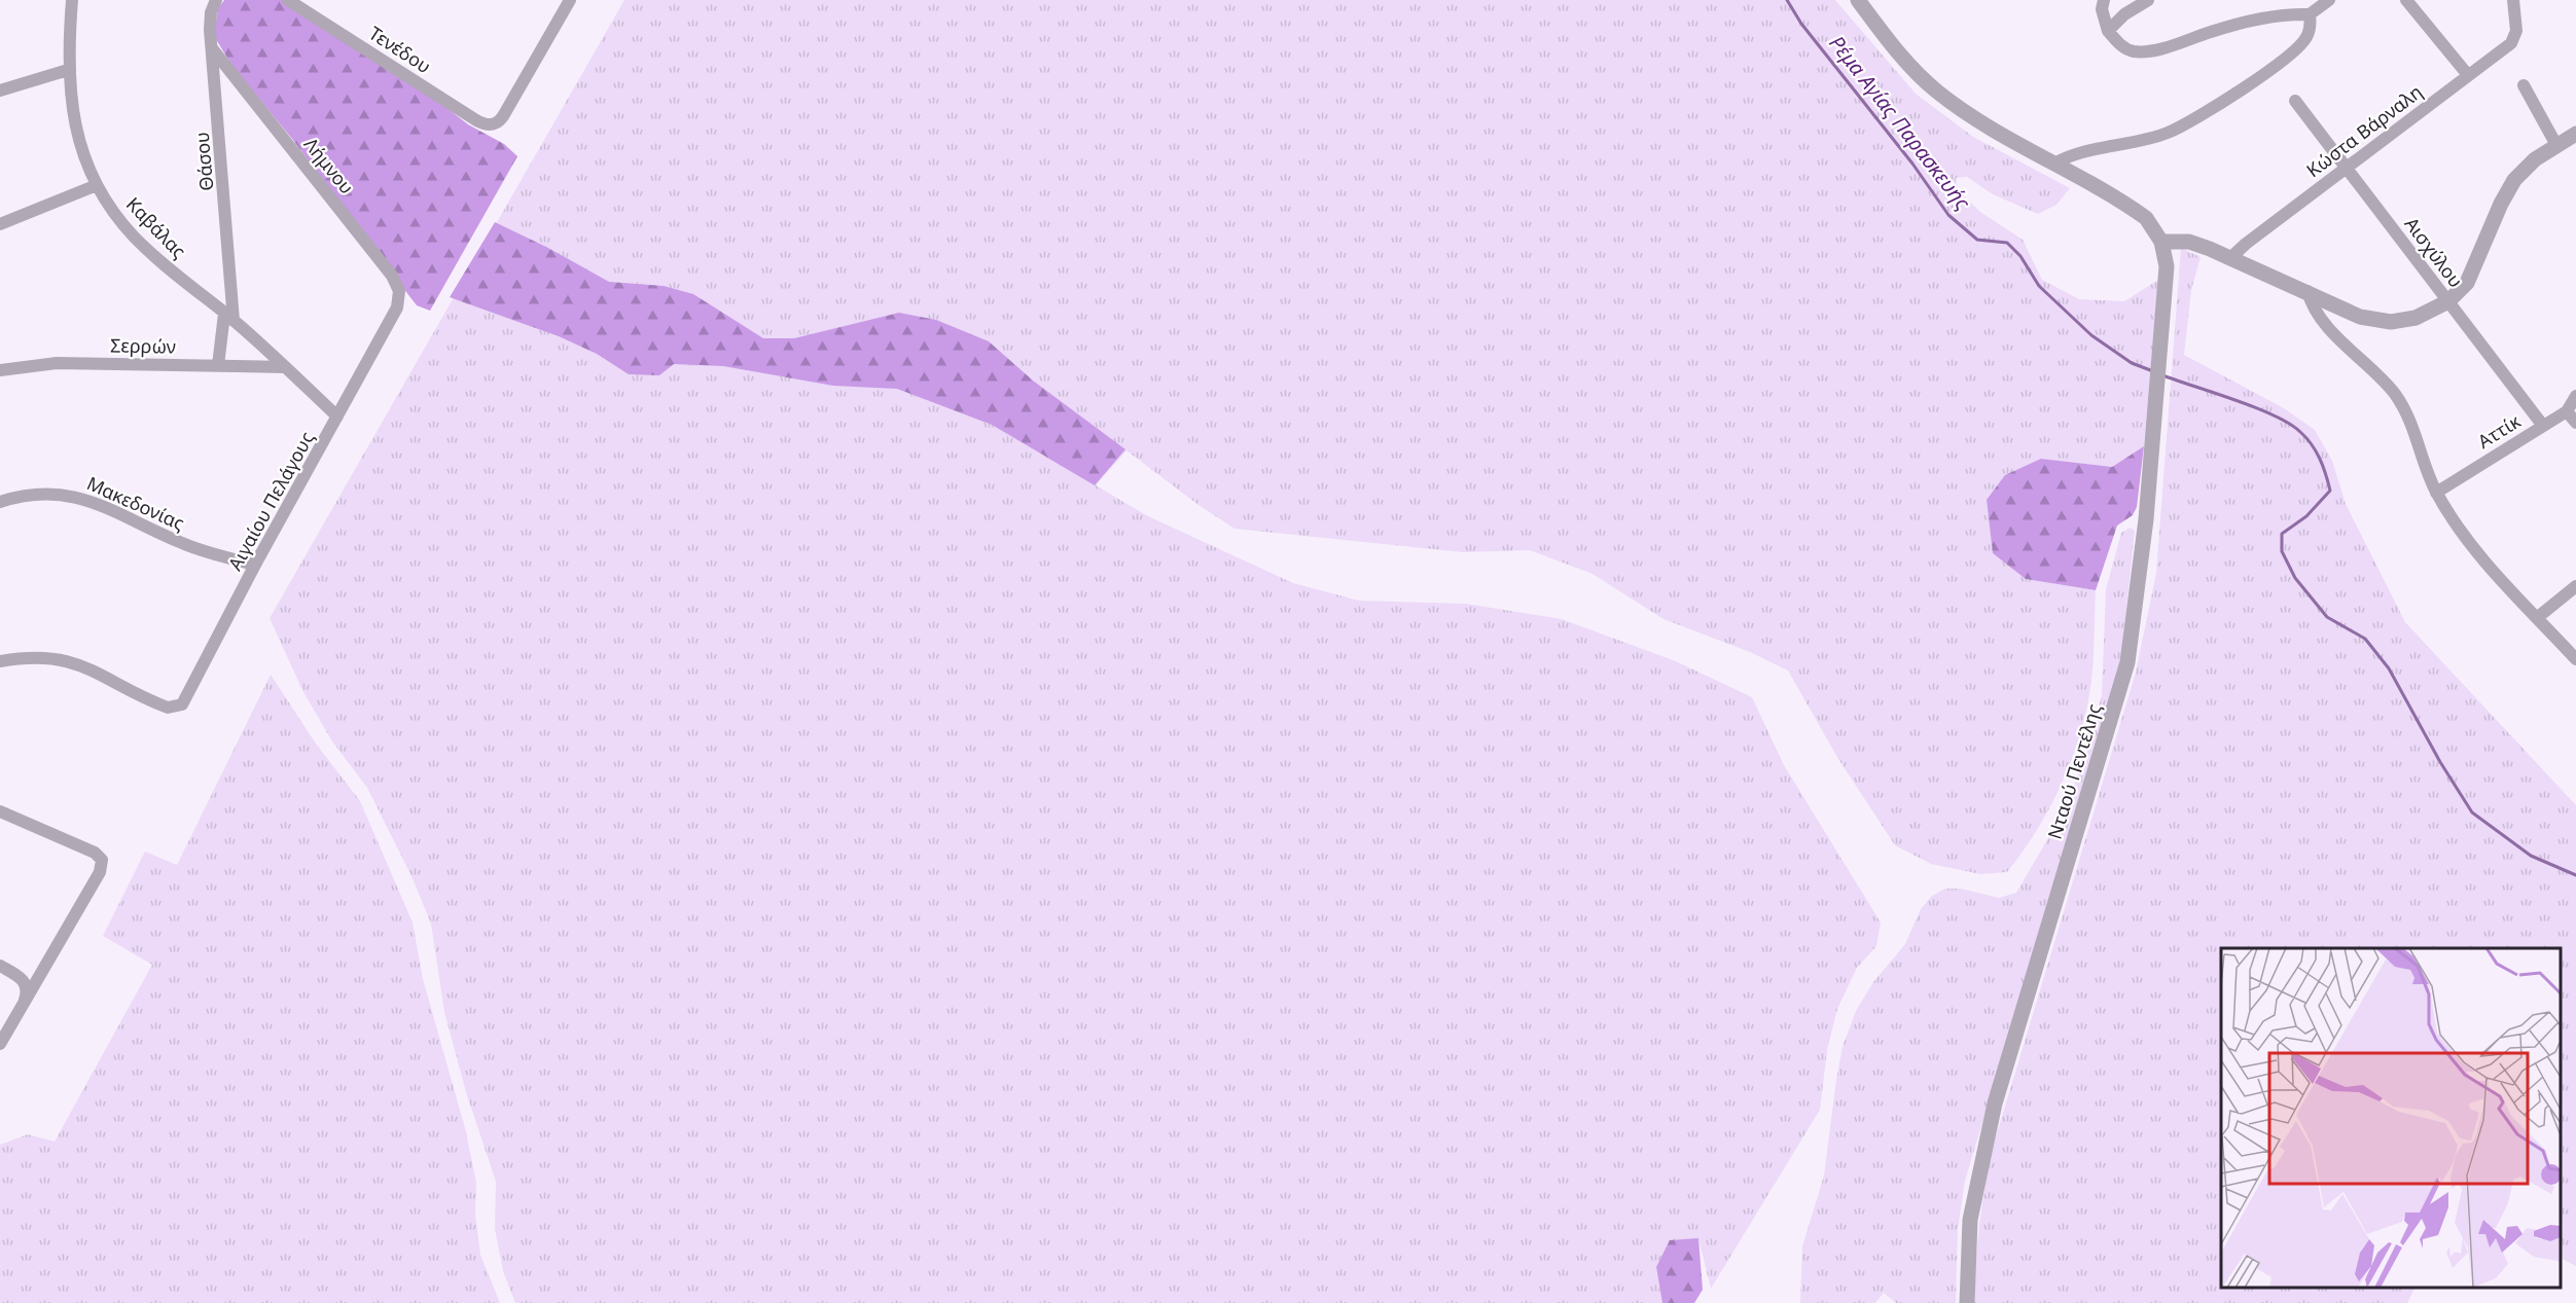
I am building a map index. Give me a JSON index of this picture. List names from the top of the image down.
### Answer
{
  "streets": {
    "street": [
      "Τενέδου",
      "Κώστα Βάρναλη",
      "Θάσου",
      "Λήμνου",
      "Καβάλας",
      "Αισχύλου",
      "Σερρών",
      "Αττίκ",
      "Αιγαίου Πελάγους",
      "Μακεδονίας",
      "Νταού Πεντέλης"
    ]
  },
  "crossings": [
    ["Κώστα Βάρναλη", "Αισχύλου"],
    ["Θάσου", "Λήμνου"],
    ["Θάσου", "Καβάλας"],
    ["Θάσου", "Σερρών"],
    ["Λήμνου", "Αιγαίου Πελάγους"],
    ["Καβάλας", "Σερρών"],
    ["Καβάλας", "Αιγαίου Πελάγους"],
    ["Αισχύλου", "Αττίκ"],
    ["Αιγαίου Πελάγους", "Μακεδονίας"]
  ],
  "water": ["Ρέμα Αγίας Παρασκευής"]
}
